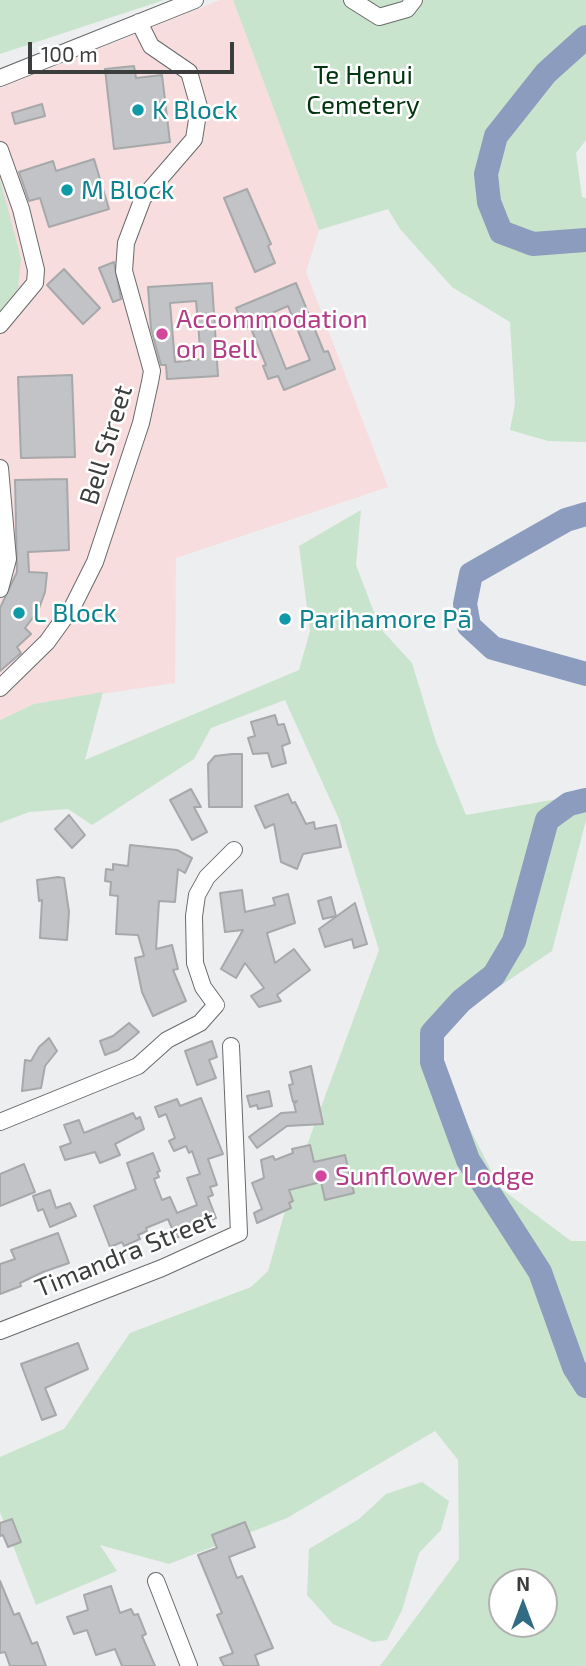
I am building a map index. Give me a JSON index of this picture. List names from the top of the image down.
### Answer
{
  "streets": {
    "street": ["Bell Street", "Timandra Street"]
  },
  "parks": ["Te Henui Cemetery"],
  "places": [
    "K Block",
    "M Block",
    "Accommodation on Bell",
    "L Block",
    "Parihamore Pā",
    "Sunflower Lodge"
  ],
  "scale_bar": "100 m",
  "north": "top"
}
